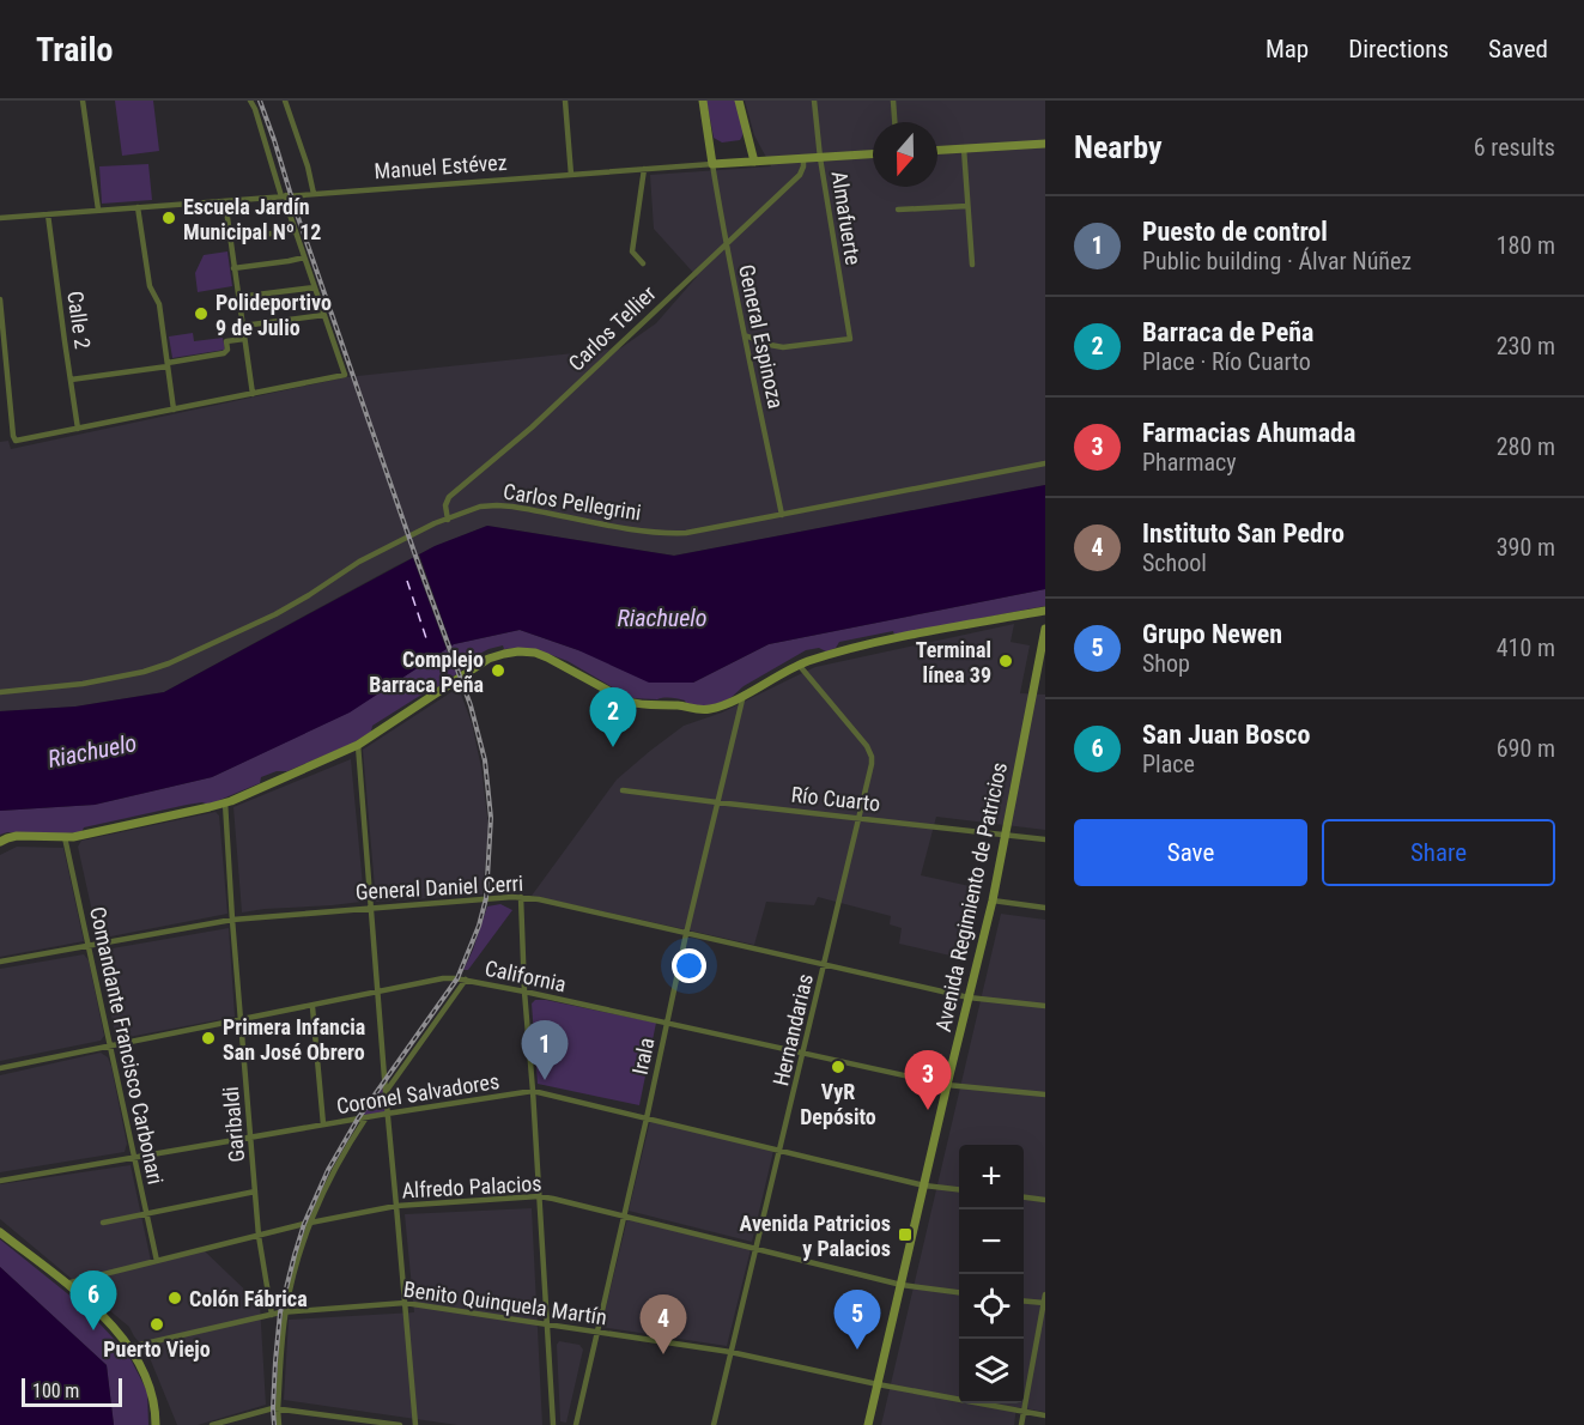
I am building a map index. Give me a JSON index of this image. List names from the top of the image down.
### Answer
{
  "streets": {
    "main road": ["Manuel Estévez", "Avenida Regimiento de Patricios"],
    "street": [
      "Almafuerte",
      "Calle 2",
      "Carlos Tellier",
      "General Espinoza",
      "Carlos Pellegrini",
      "Río Cuarto",
      "General Daniel Cerri",
      "California",
      "Hernandarias",
      "Comandante Francisco Carbonari",
      "Irala",
      "Coronel Salvadores",
      "Garibaldi",
      "Alfredo Palacios",
      "Benito Quinquela Martín"
    ]
  },
  "crossings": [
    ["Manuel Estévez", "Almafuerte"],
    ["Manuel Estévez", "Calle 2"],
    ["Manuel Estévez", "Carlos Tellier"],
    ["Manuel Estévez", "General Espinoza"],
    ["Almafuerte", "General Espinoza"],
    ["Carlos Tellier", "General Espinoza"],
    ["Carlos Tellier", "Carlos Pellegrini"],
    ["General Espinoza", "Carlos Pellegrini"],
    ["Río Cuarto", "Avenida Regimiento de Patricios"],
    ["Río Cuarto", "Hernandarias"],
    ["Río Cuarto", "Irala"],
    ["General Daniel Cerri", "Avenida Regimiento de Patricios"],
    ["General Daniel Cerri", "Hernandarias"],
    ["General Daniel Cerri", "Comandante Francisco Carbonari"],
    ["General Daniel Cerri", "Irala"],
    ["General Daniel Cerri", "Garibaldi"],
    ["Avenida Regimiento de Patricios", "California"],
    ["Avenida Regimiento de Patricios", "Coronel Salvadores"],
    ["Avenida Regimiento de Patricios", "Alfredo Palacios"],
    ["Avenida Regimiento de Patricios", "Benito Quinquela Martín"],
    ["California", "Hernandarias"],
    ["California", "Comandante Francisco Carbonari"],
    ["California", "Irala"],
    ["California", "Garibaldi"],
    ["Hernandarias", "Coronel Salvadores"],
    ["Hernandarias", "Alfredo Palacios"],
    ["Hernandarias", "Benito Quinquela Martín"],
    ["Comandante Francisco Carbonari", "Coronel Salvadores"],
    ["Comandante Francisco Carbonari", "Alfredo Palacios"],
    ["Irala", "Coronel Salvadores"],
    ["Irala", "Alfredo Palacios"],
    ["Irala", "Benito Quinquela Martín"],
    ["Coronel Salvadores", "Garibaldi"],
    ["Garibaldi", "Alfredo Palacios"],
    ["Garibaldi", "Benito Quinquela Martín"]
  ],
  "water": ["Riachuelo"],
  "places": {
    "other": [
      "Escuela Jardín Municipal Nº 12",
      "Polideportivo 9 de Julio",
      "Terminal línea 39",
      "Complejo Barraca Peña",
      "Primera Infancia San José Obrero",
      "VyR Depósito",
      "Colón Fábrica",
      "Puerto Viejo"
    ],
    "transit": ["Avenida Patricios y Palacios"]
  },
  "scale_bar": "100 m",
  "north": "bottom",
  "page": {
    "header": "Trailo",
    "nav": ["Map", "Directions", "Saved"],
    "heading": ["Nearby", "6 results"],
    "list": [
      {
        "mark": "1",
        "name": "Puesto de control",
        "note": "Public building · Álvar Núñez",
        "value": "180 m"
      },
      {
        "mark": "2",
        "name": "Barraca de Peña",
        "note": "Place · Río Cuarto",
        "value": "230 m"
      },
      {
        "mark": "3",
        "name": "Farmacias Ahumada",
        "note": "Pharmacy",
        "value": "280 m"
      },
      {
        "mark": "4",
        "name": "Instituto San Pedro",
        "note": "School",
        "value": "390 m"
      },
      {
        "mark": "5",
        "name": "Grupo Newen",
        "note": "Shop",
        "value": "410 m"
      },
      {
        "mark": "6",
        "name": "San Juan Bosco",
        "note": "Place",
        "value": "690 m"
      }
    ],
    "pins": [
      "2",
      "1",
      "3",
      "6",
      "5",
      "4"
    ],
    "buttons": ["Save", "Share"],
    "map_buttons": ["+", "−"],
    "scale": "100 m"
  }
}
